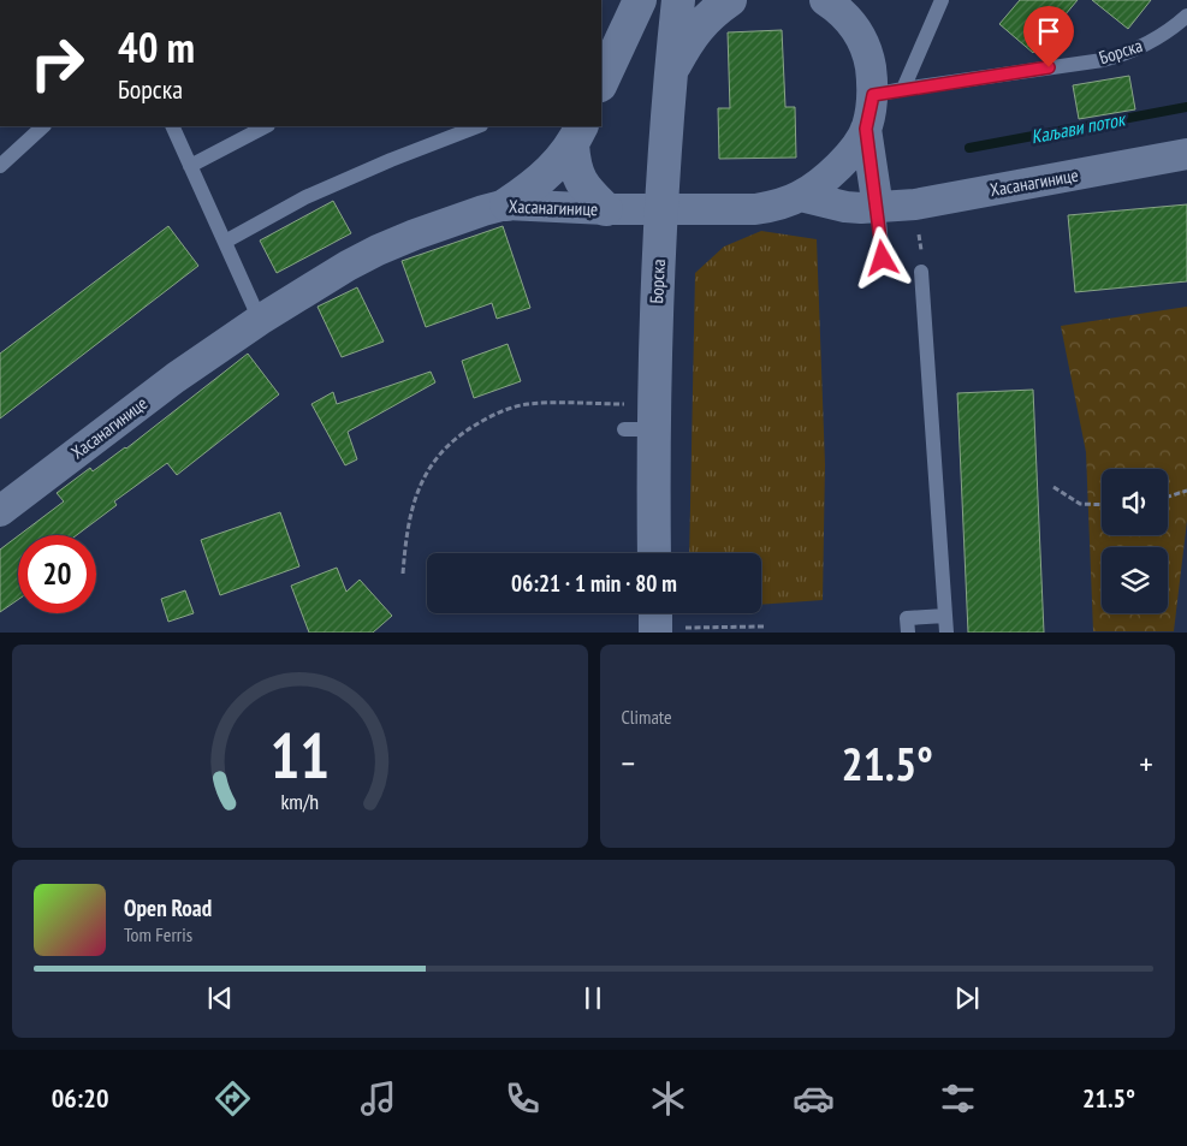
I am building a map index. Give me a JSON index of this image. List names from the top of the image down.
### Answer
{
  "streets": {
    "main road": ["Борска"],
    "street": ["Хасанагинице"]
  },
  "water": ["Каљави поток"],
  "page": {
    "turn": ["40 m", "Борска"],
    "limit": "20",
    "trip": "06:21 · 1 min · 80 m",
    "tile": "Climate",
    "heat": ["−", "21.5°", "+"],
    "song": ["Open Road", "Tom Ferris"],
    "tabs": ["06:20", "21.5°"],
    "gauge": ["11", "km/h"]
  }
}
